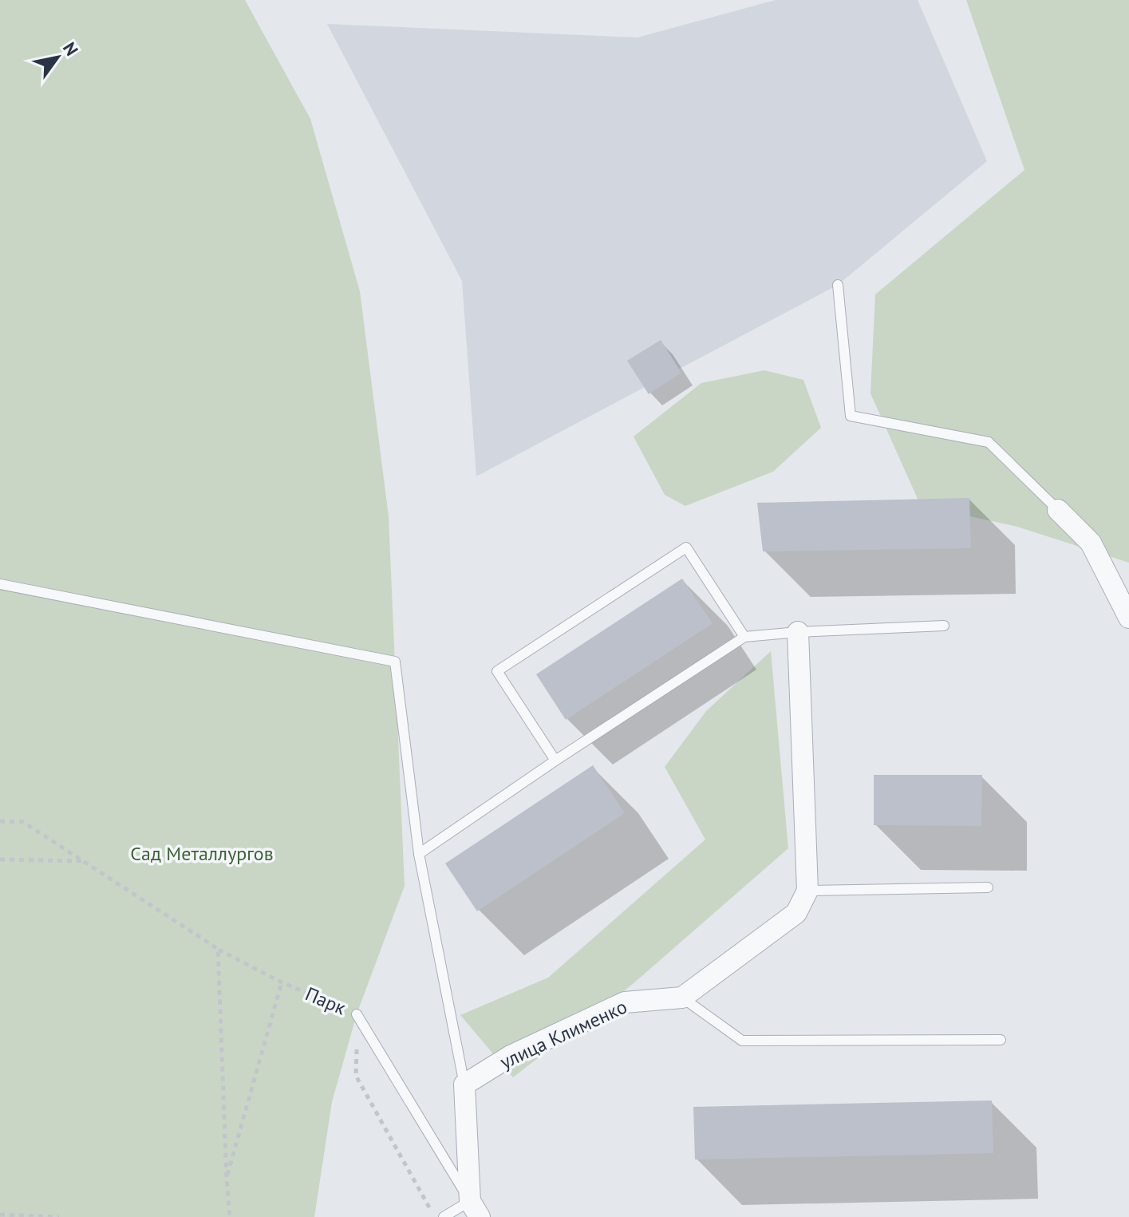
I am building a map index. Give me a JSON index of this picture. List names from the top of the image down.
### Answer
{
  "streets": {
    "street": ["улица Клименко"],
    "lane": ["Парк"]
  },
  "parks": ["Сад Металлургов"],
  "north": "top right"
}
